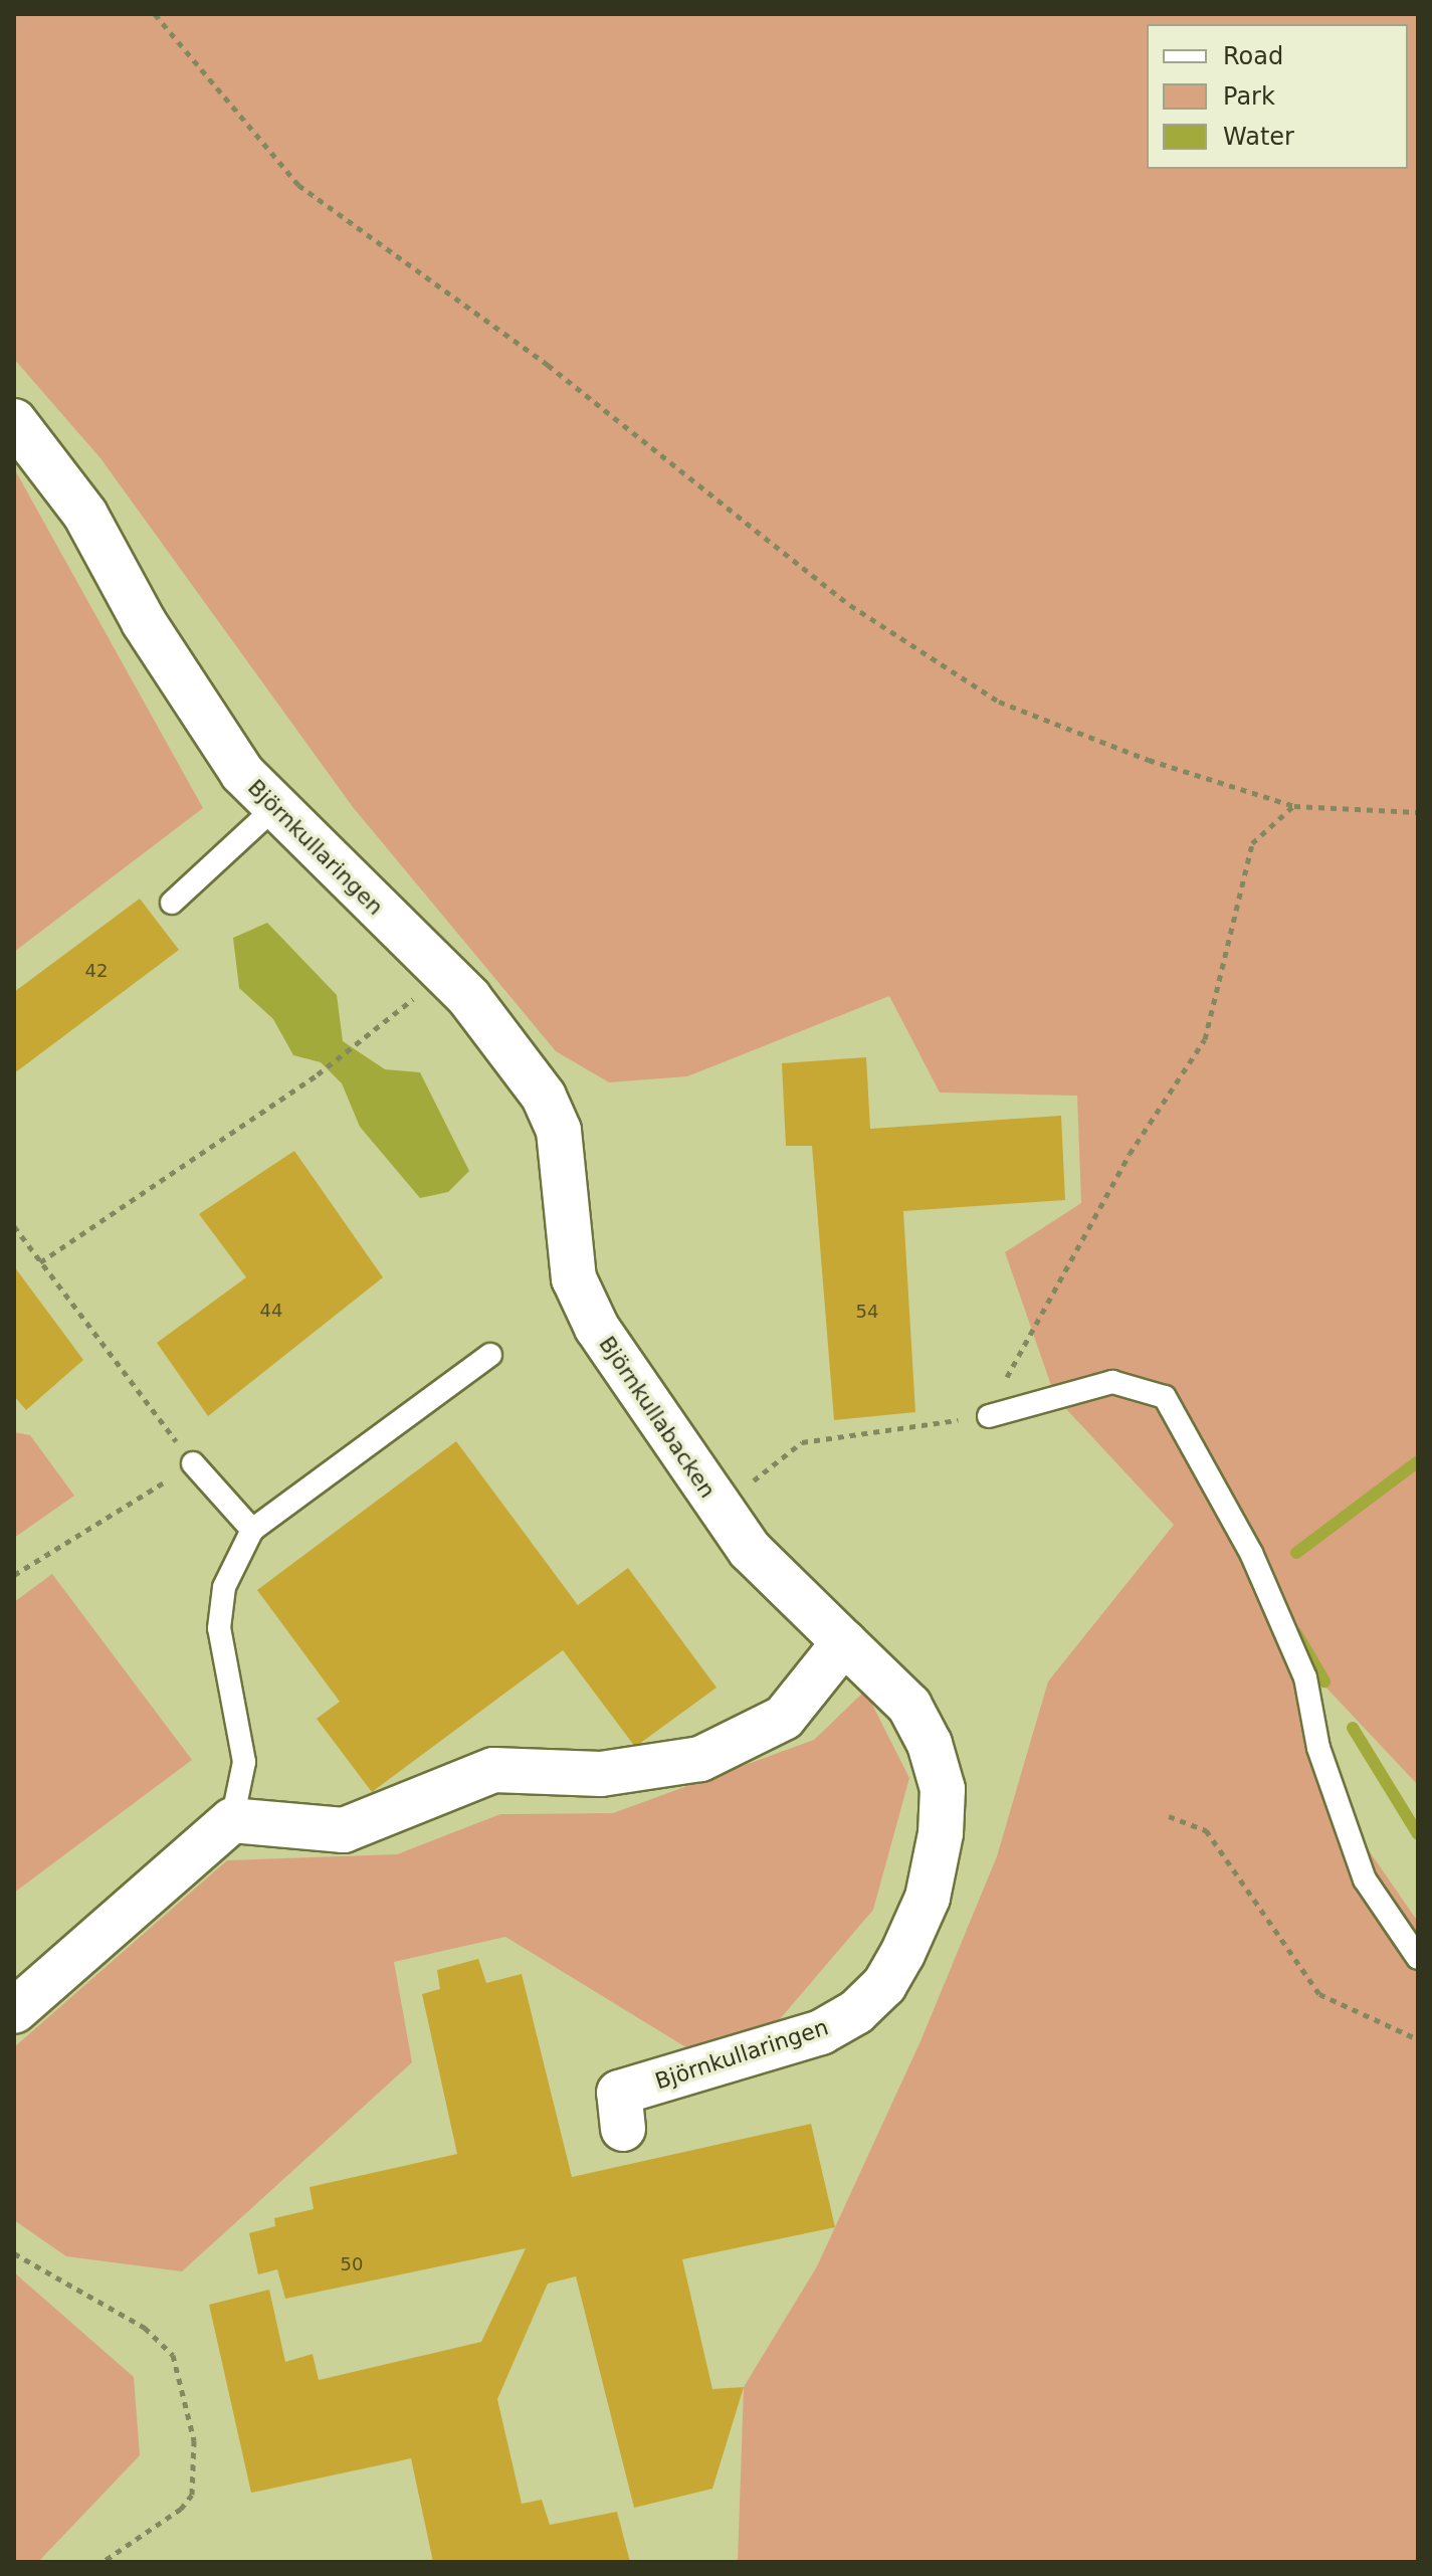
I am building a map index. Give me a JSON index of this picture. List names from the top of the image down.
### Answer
{
  "streets": {
    "street": ["Björnkullaringen", "Björnkullabacken"]
  },
  "crossings": [
    ["Björnkullaringen", "Björnkullabacken"]
  ],
  "house_numbers": [
    "42",
    "44",
    "54",
    "50"
  ],
  "legend": ["Road", "Park", "Water"]
}
